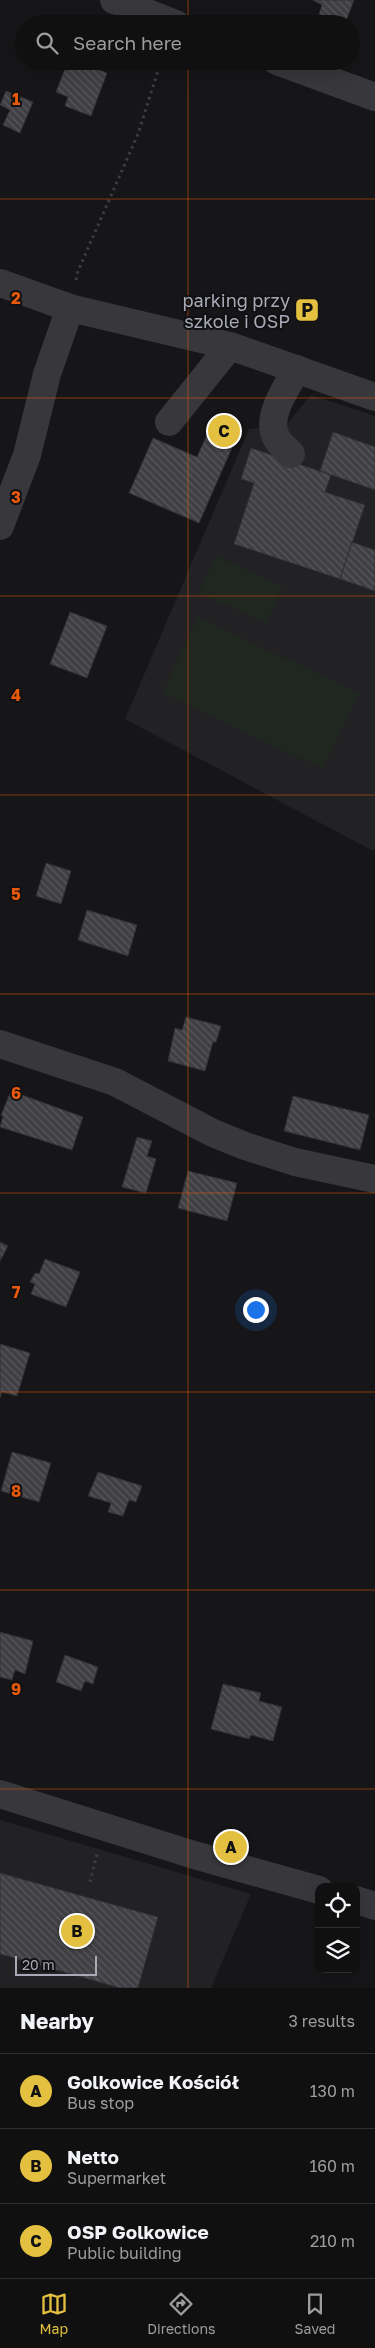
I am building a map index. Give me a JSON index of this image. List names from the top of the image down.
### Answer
{
  "places": {
    "parking": ["parking przy szkole i OSP"]
  },
  "scale_bar": "20 m",
  "page": {
    "search": "Search here",
    "pins": ["C", "A", "B"],
    "scale": "20 m",
    "heading": ["Nearby", "3 results"],
    "list": [
      {
        "mark": "A",
        "name": "Golkowice Kościół",
        "note": "Bus stop",
        "value": "130 m"
      },
      {
        "mark": "B",
        "name": "Netto",
        "note": "Supermarket",
        "value": "160 m"
      },
      {
        "mark": "C",
        "name": "OSP Golkowice",
        "note": "Public building",
        "value": "210 m"
      }
    ],
    "nav": ["Map", "Directions", "Saved"]
  },
  "grid": {
    "rows": [
      "1",
      "2",
      "3",
      "4",
      "5",
      "6",
      "7",
      "8",
      "9"
    ]
  }
}
